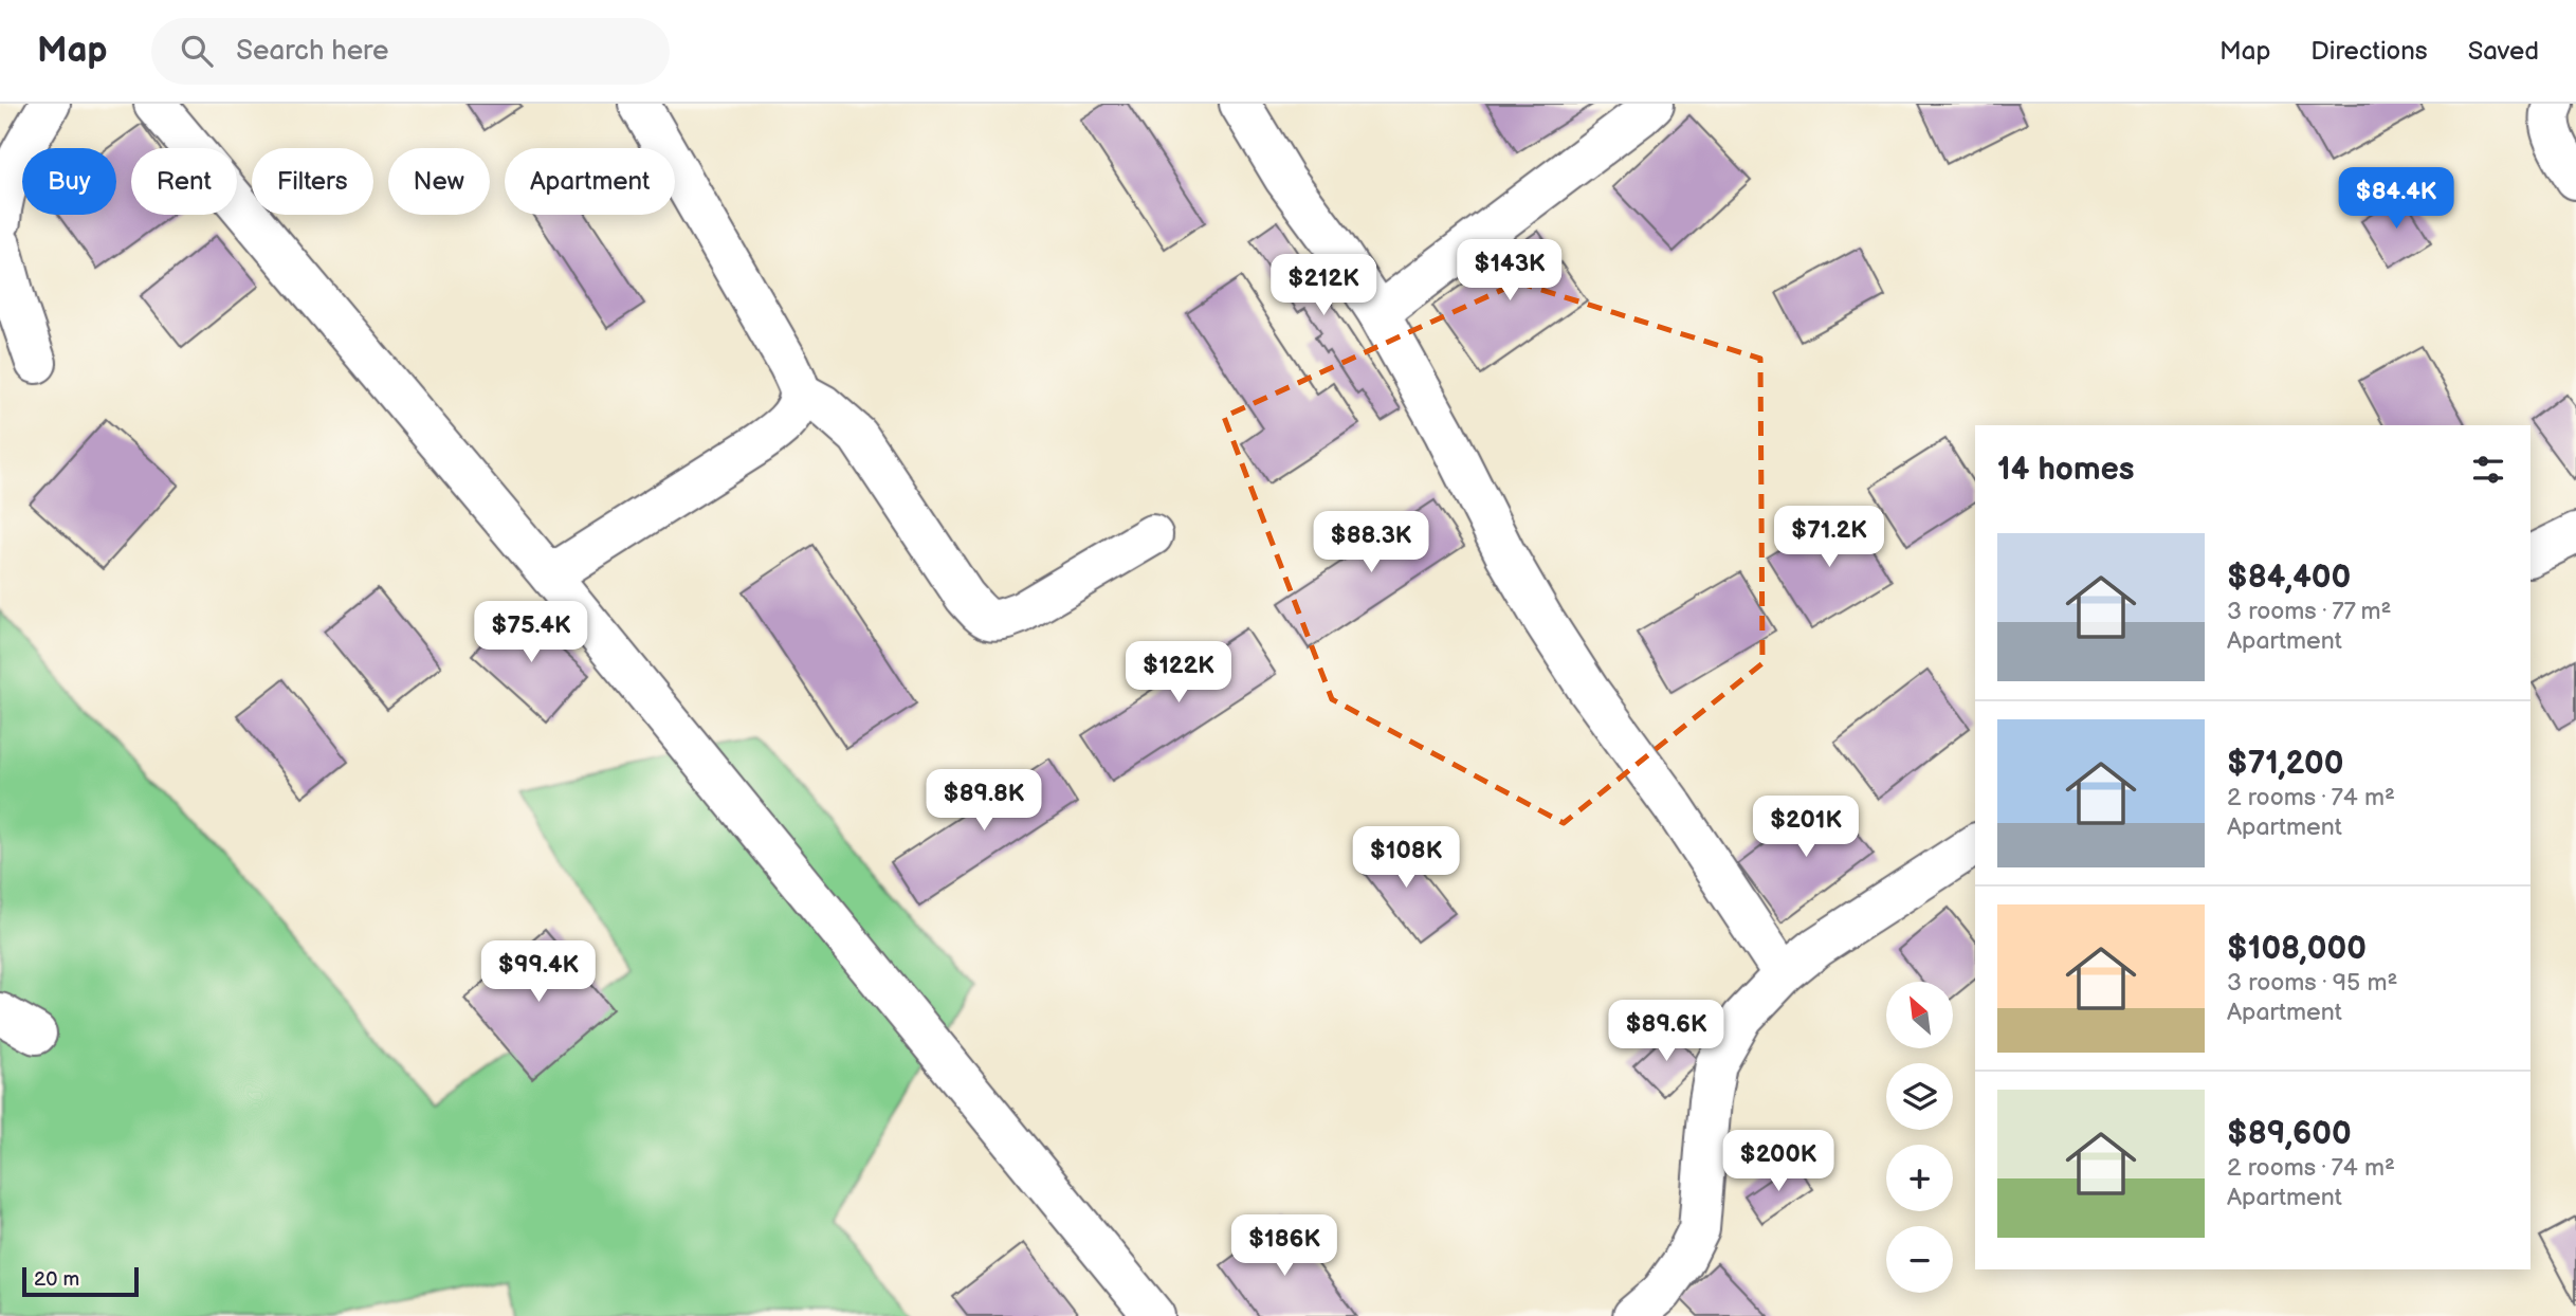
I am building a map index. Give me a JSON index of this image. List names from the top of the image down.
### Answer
{
  "scale_bar": "20 m",
  "north": "top left",
  "page": {
    "header": "Map",
    "search": "Search here",
    "nav": ["Map", "Directions", "Saved"],
    "chip": [
      "Buy",
      "Rent",
      "Filters",
      "New",
      "Apartment"
    ],
    "price": [
      "$84.4K",
      "$143K",
      "$212K",
      "$71.2K",
      "$88.3K",
      "$75.4K",
      "$122K",
      "$89.8K",
      "$201K",
      "$108K",
      "$99.4K",
      "$89.6K",
      "$200K",
      "$186K"
    ],
    "heading": "14 homes",
    "list": [
      {
        "name": "$84,400",
        "note": "3 rooms · 77 m² · Apartment"
      },
      {
        "name": "$71,200",
        "note": "2 rooms · 74 m² · Apartment"
      },
      {
        "name": "$108,000",
        "note": "3 rooms · 95 m² · Apartment"
      },
      {
        "name": "$89,600",
        "note": "2 rooms · 74 m² · Apartment"
      }
    ],
    "map_buttons": ["+", "−"],
    "scale": "20 m"
  }
}
